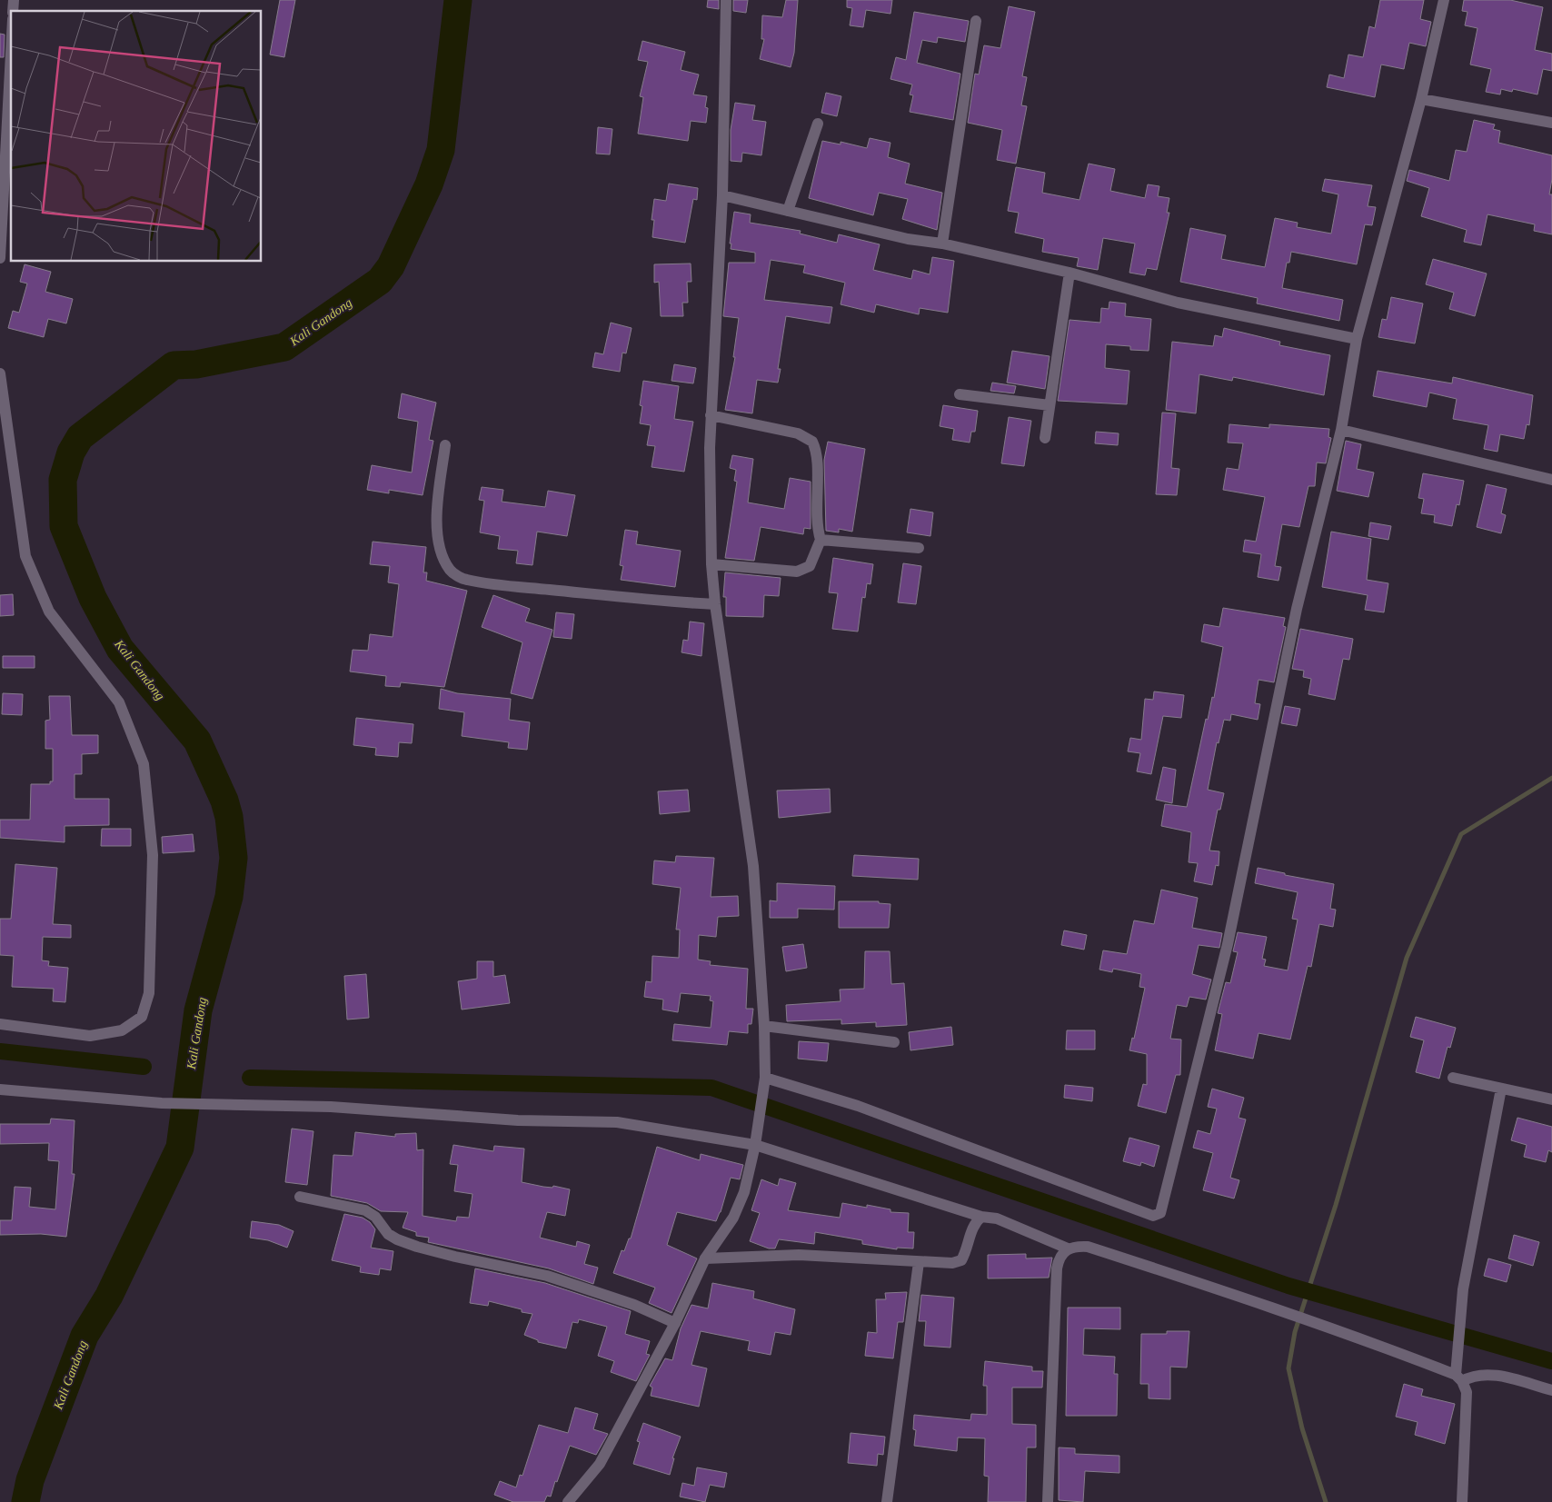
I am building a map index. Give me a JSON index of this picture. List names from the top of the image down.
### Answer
{
  "water": ["Kali Gandong"]
}
